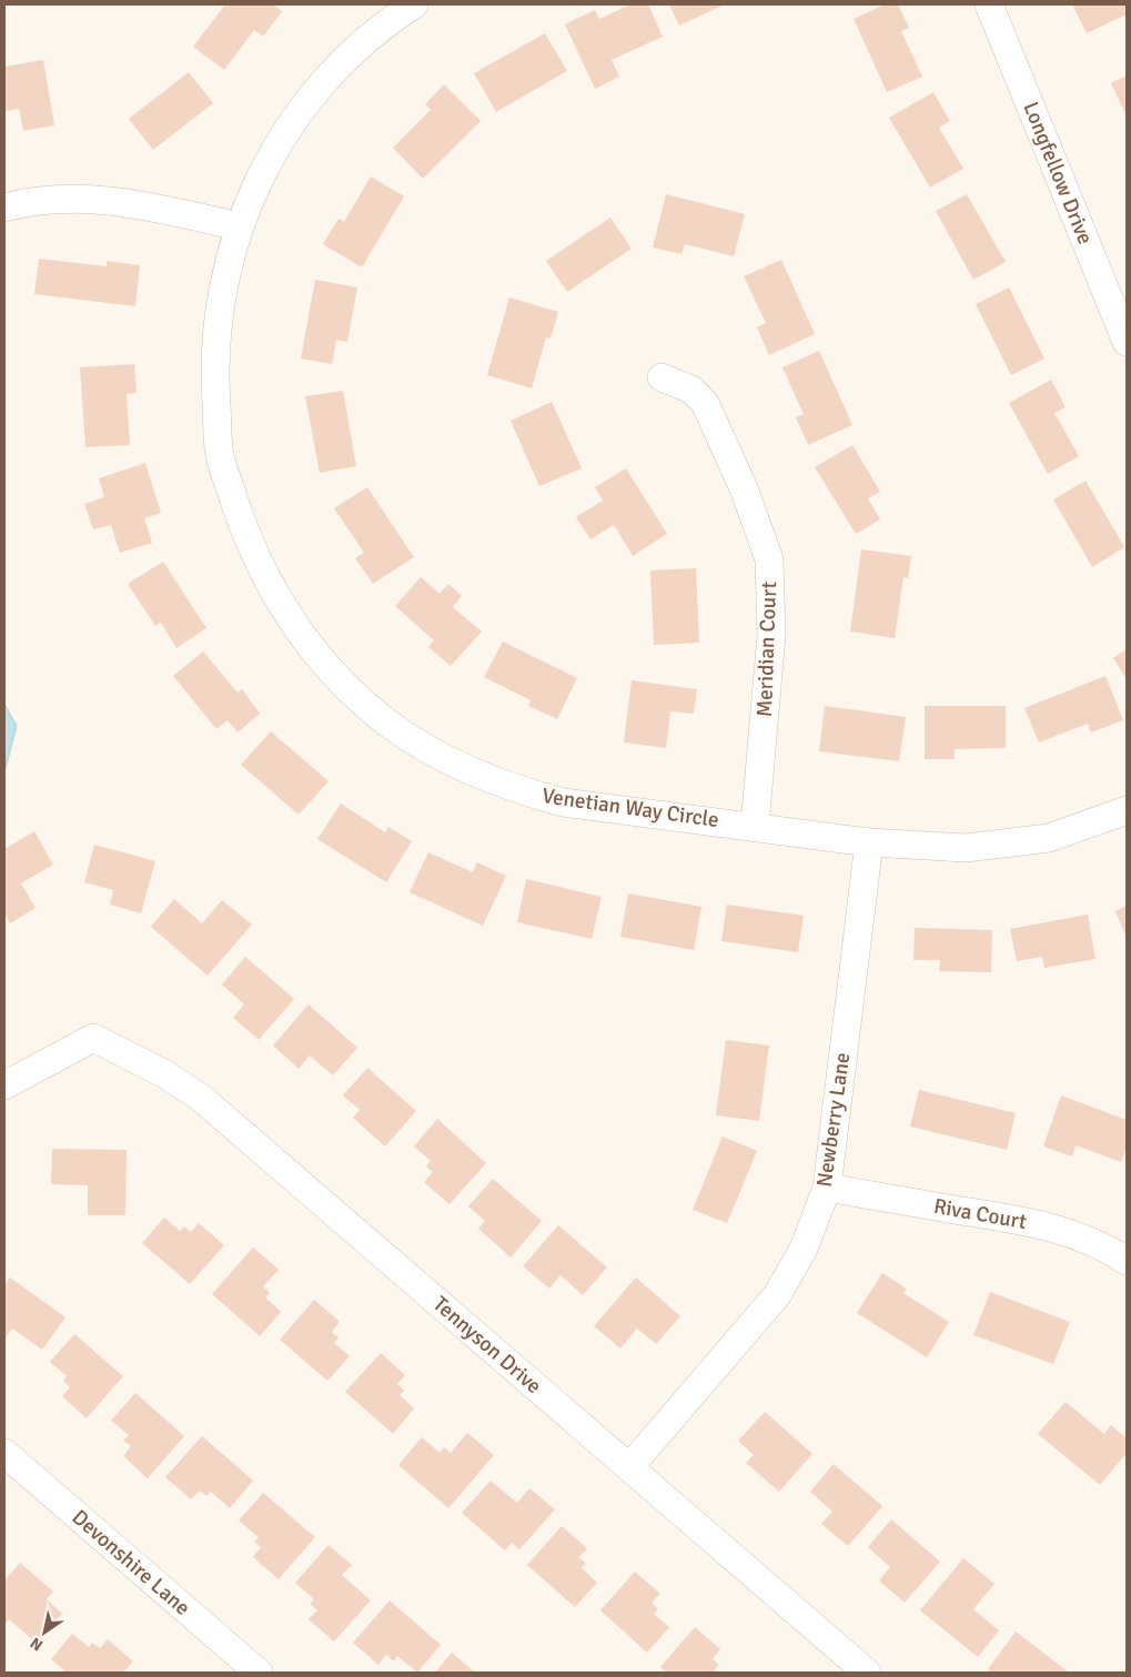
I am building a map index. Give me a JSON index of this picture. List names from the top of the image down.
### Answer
{
  "streets": {
    "street": [
      "Longfellow Drive",
      "Meridian Court",
      "Venetian Way Circle",
      "Newberry Lane",
      "Riva Court",
      "Tennyson Drive",
      "Devonshire Lane"
    ]
  },
  "crossings": [
    ["Meridian Court", "Venetian Way Circle"],
    ["Venetian Way Circle", "Newberry Lane"],
    ["Newberry Lane", "Riva Court"],
    ["Newberry Lane", "Tennyson Drive"]
  ],
  "north": "bottom left"
}
